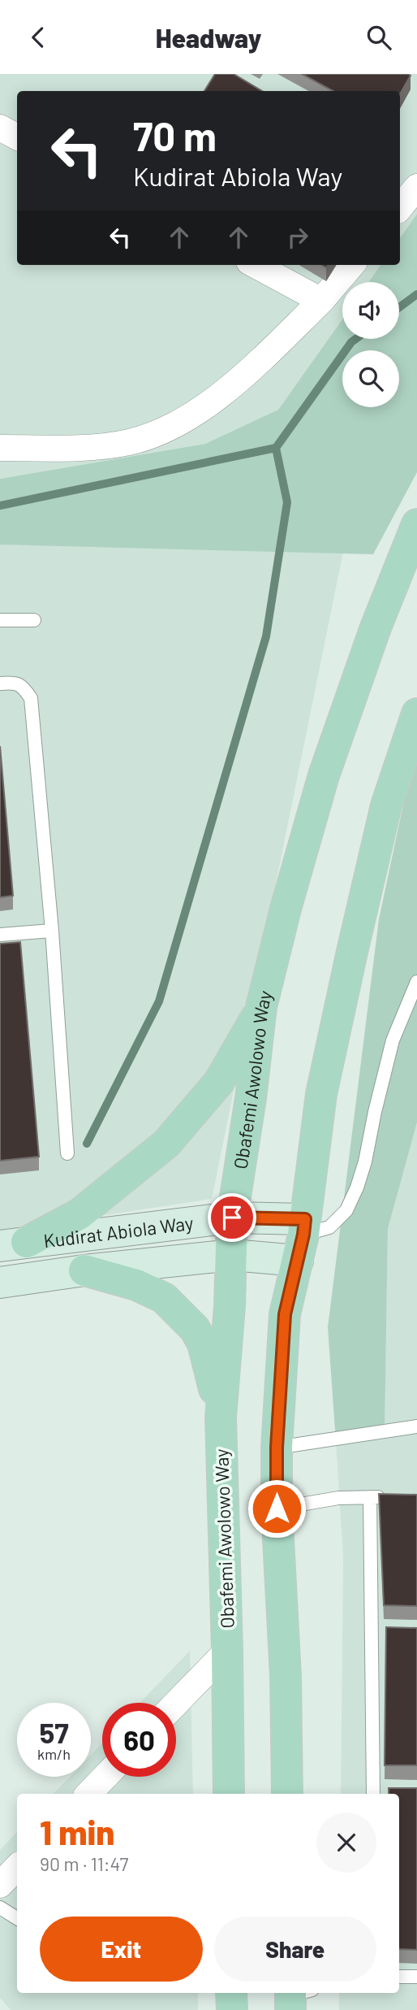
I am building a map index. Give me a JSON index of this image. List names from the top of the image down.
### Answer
{
  "streets": {
    "main road": ["Obafemi Awolowo Way", "Kudirat Abiola Way"]
  },
  "crossings": [
    ["Obafemi Awolowo Way", "Kudirat Abiola Way"]
  ],
  "page": {
    "header": "Headway",
    "turn": ["70 m", "Kudirat Abiola Way"],
    "speed": "57 km/h",
    "limit": "60",
    "heading": ["1 min", "90 m · 11:47"],
    "buttons": ["Exit", "Share"]
  }
}
